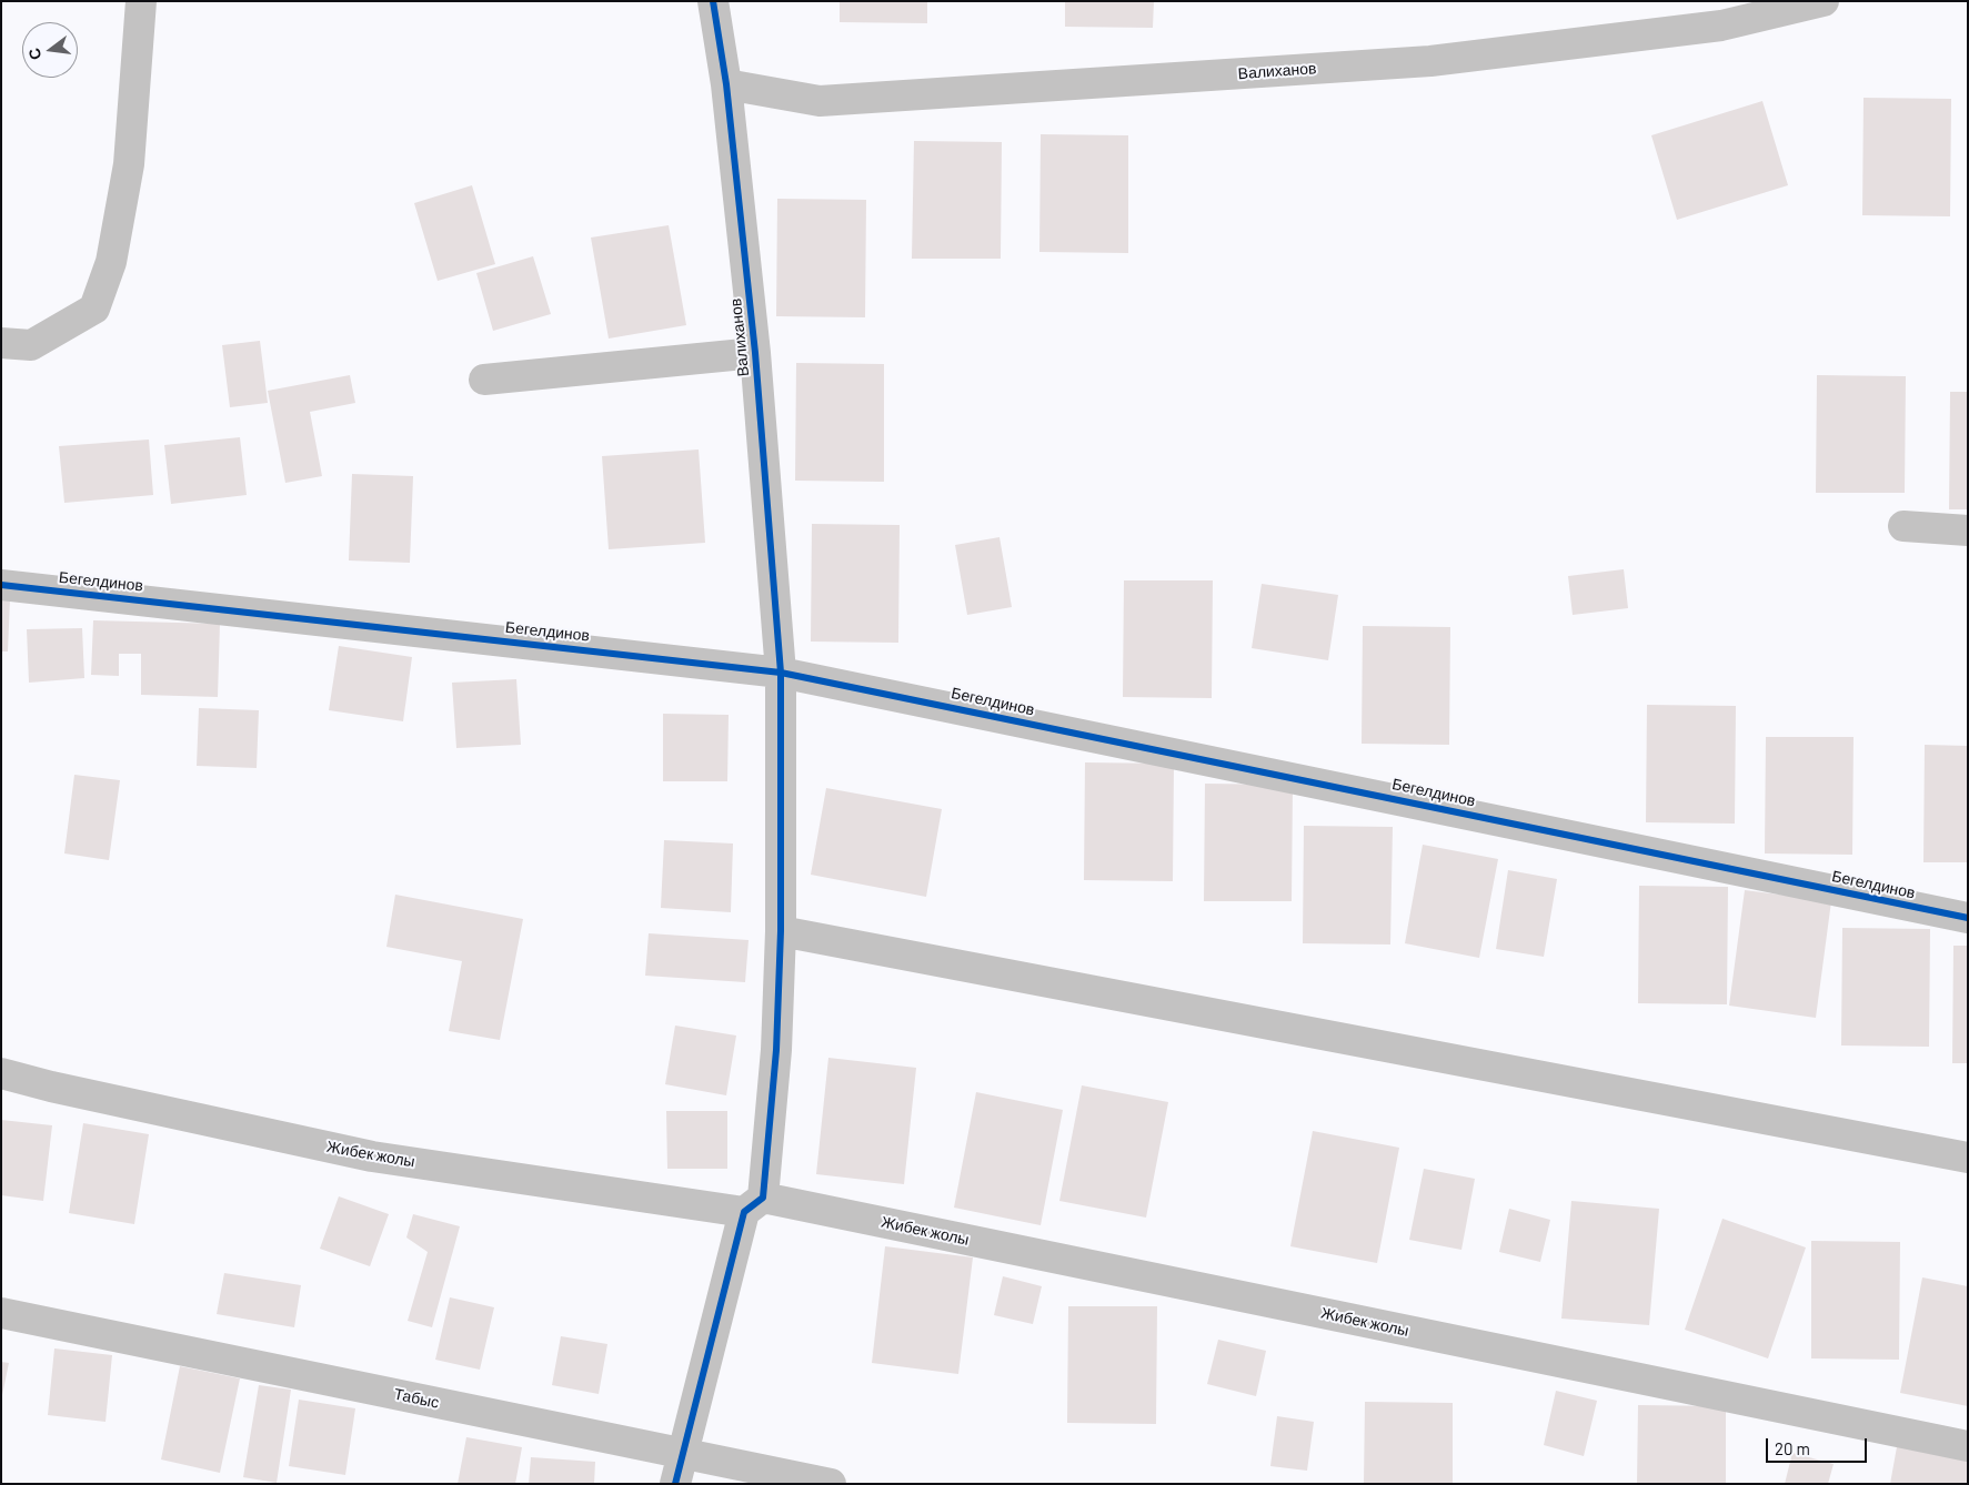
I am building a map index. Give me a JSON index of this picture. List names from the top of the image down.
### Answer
{
  "streets": {
    "street": [
      "Валиханов",
      "Бегелдинов",
      "Жибек жолы",
      "Табыс"
    ]
  },
  "crossings": [
    ["Валиханов", "Бегелдинов"],
    ["Валиханов", "Жибек жолы"],
    ["Валиханов", "Табыс"]
  ],
  "scale_bar": "20 m",
  "north": "left"
}
